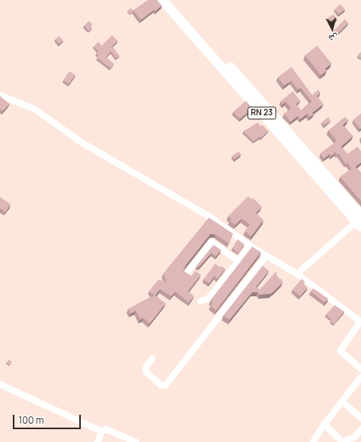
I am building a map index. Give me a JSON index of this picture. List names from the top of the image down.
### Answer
{
  "streets": {
    "highway": ["RN 23"]
  },
  "scale_bar": "100 m",
  "north": "bottom"
}
